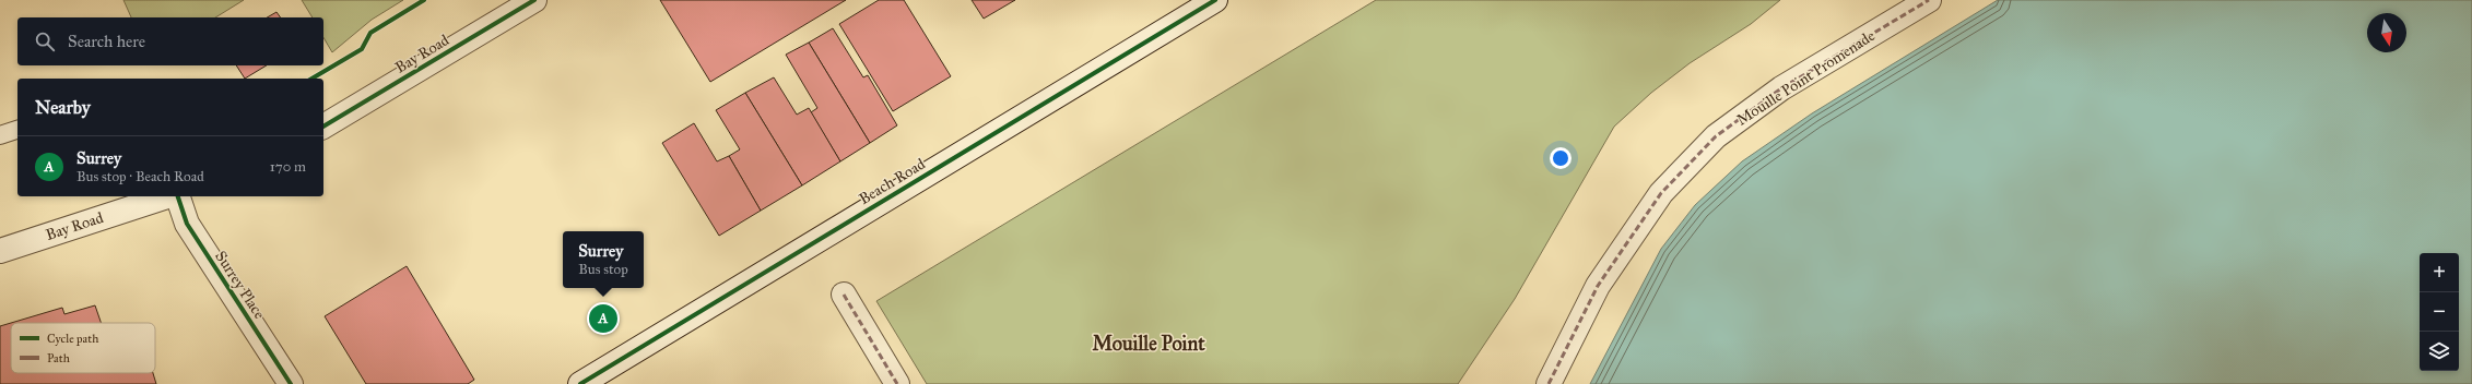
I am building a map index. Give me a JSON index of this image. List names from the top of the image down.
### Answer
{
  "streets": {
    "street": [
      "Bay Road",
      "Mouille Point Promenade",
      "Beach Road",
      "Surrey Place"
    ]
  },
  "districts": ["Mouille Point"],
  "legend": ["Cycle path", "Path"],
  "north": "bottom",
  "page": {
    "search": "Search here",
    "heading": "Nearby",
    "list": [
      {
        "mark": "A",
        "name": "Surrey",
        "note": "Bus stop · Beach Road",
        "value": "170 m"
      }
    ],
    "popup": ["Surrey", "Bus stop"],
    "map_buttons": ["+", "−"],
    "pins": "A"
  }
}
